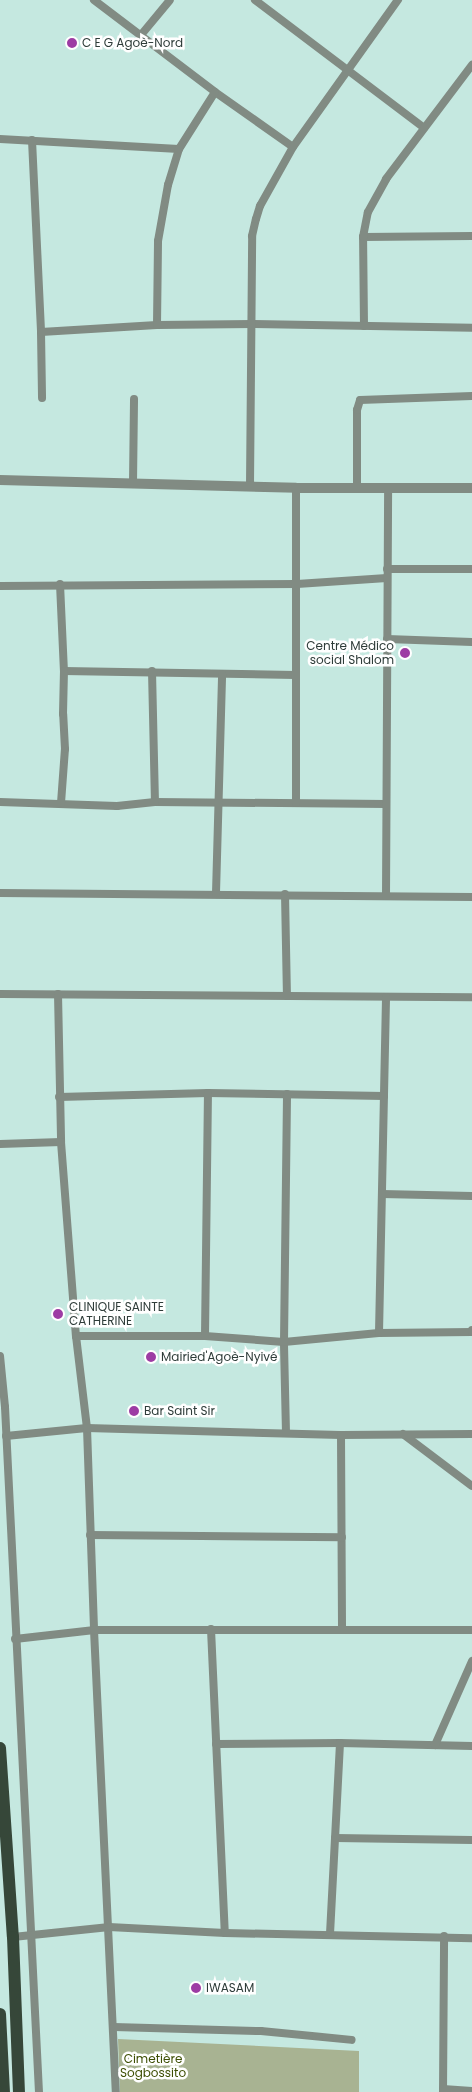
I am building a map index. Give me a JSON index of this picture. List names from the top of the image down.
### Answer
{
  "parks": ["Cimetière Sogbossito"],
  "places": [
    "C E G Agoè-Nord",
    "Centre Médico social Shalom",
    "CLINIQUE SAINTE CATHERINE",
    "Mairied'Agoè-Nyivé",
    "Bar Saint Sir",
    "IWASAM"
  ]
}
